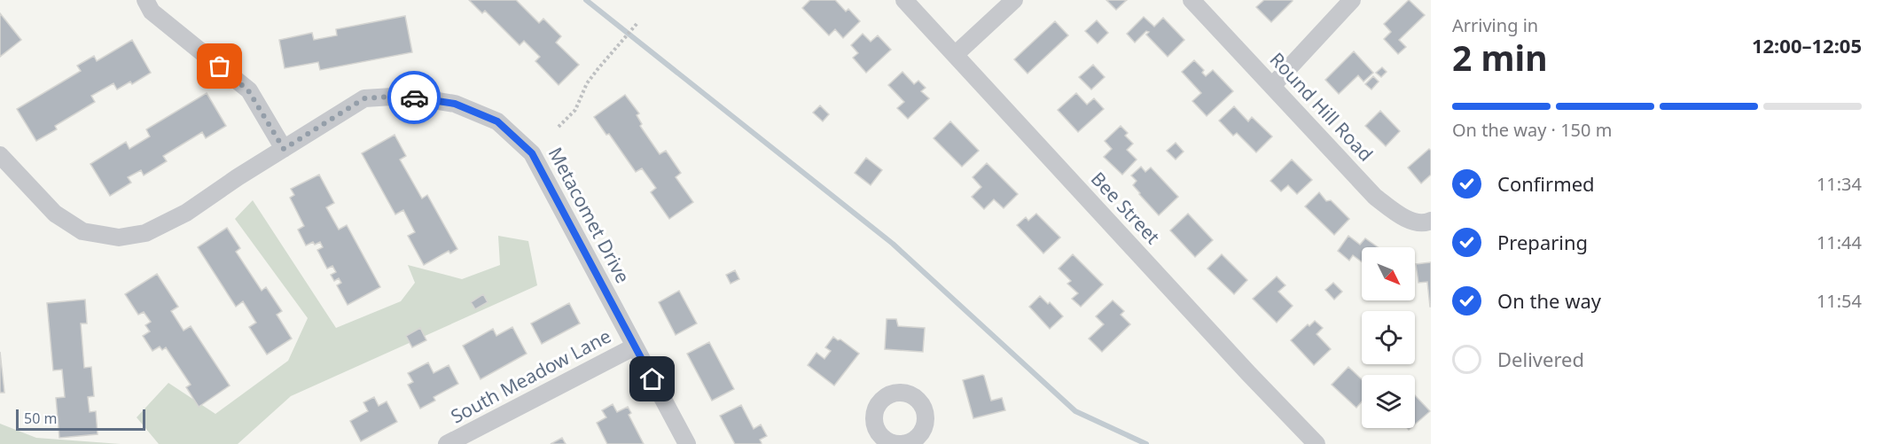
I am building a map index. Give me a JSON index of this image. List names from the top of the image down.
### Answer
{
  "streets": {
    "street": [
      "Round Hill Road",
      "Bee Street",
      "Metacomet Drive",
      "South Meadow Lane"
    ]
  },
  "crossings": [
    ["Metacomet Drive", "South Meadow Lane"]
  ],
  "scale_bar": "50 m",
  "north": "bottom right",
  "page": {
    "heading": ["2 min", "Arriving in", "12:00–12:05"],
    "bar": "On the way · 150 m",
    "list": [
      ["Confirmed", "11:34"],
      ["Preparing", "11:44"],
      ["On the way", "11:54"],
      "Delivered"
    ],
    "scale": "50 m"
  }
}
